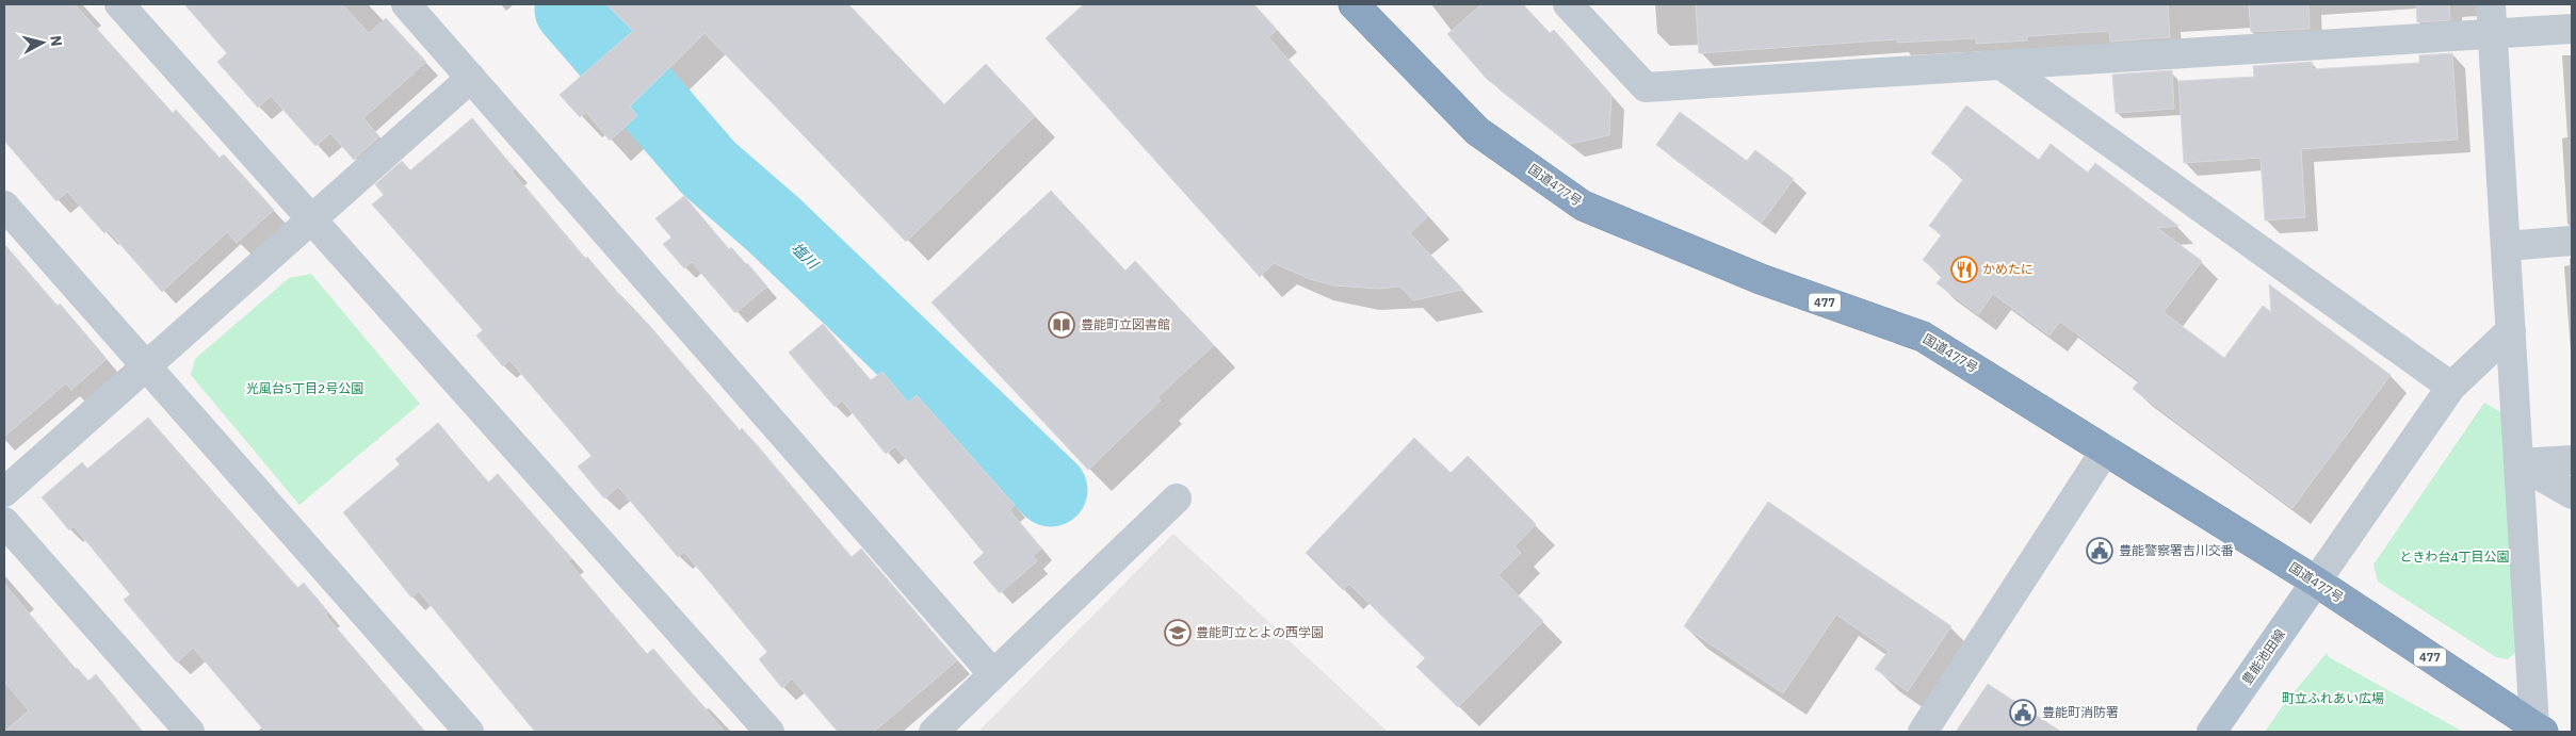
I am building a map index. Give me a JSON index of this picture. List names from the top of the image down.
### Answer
{
  "streets": {
    "highway": ["国道477号", "477"],
    "main road": ["豊能池田線"]
  },
  "crossings": [
    ["国道477号", "豊能池田線"]
  ],
  "water": ["塩川"],
  "parks": ["光風台5丁目2号公園", "ときわ台4丁目公園", "町立ふれあい広場"],
  "places": {
    "restaurant": ["かめたに"],
    "library": ["豊能町立図書館"],
    "public building": ["豊能警察署吉川交番", "豊能町消防署"],
    "school or university": ["豊能町立とよの西学園"]
  },
  "north": "right"
}
